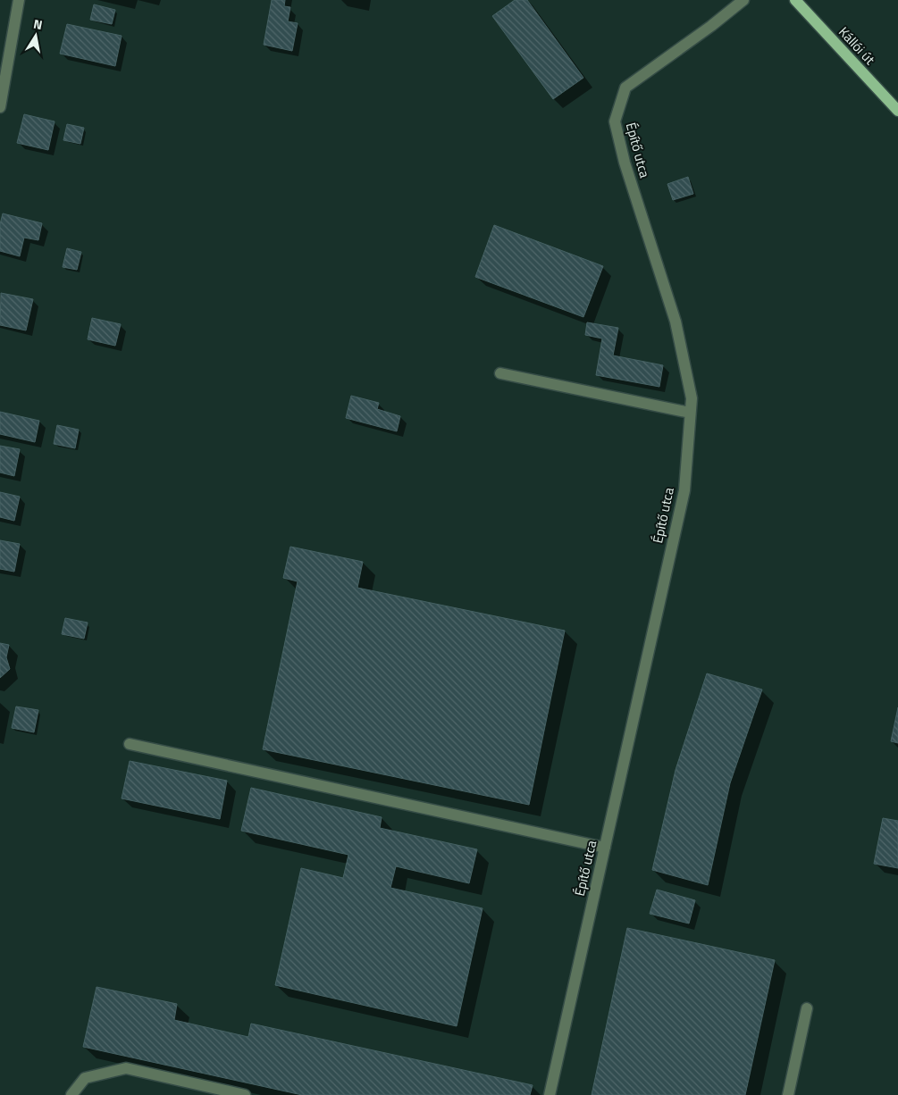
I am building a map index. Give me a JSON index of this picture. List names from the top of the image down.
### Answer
{
  "streets": {
    "main road": ["Kállói út"],
    "street": ["Építő utca"]
  },
  "north": "top"
}
